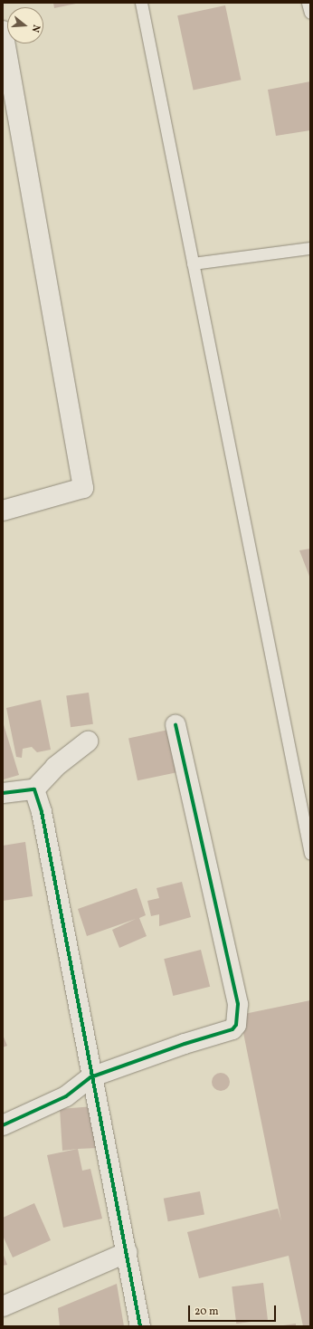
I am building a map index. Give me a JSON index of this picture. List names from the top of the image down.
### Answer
{
  "scale_bar": "20 m",
  "north": "right"
}
